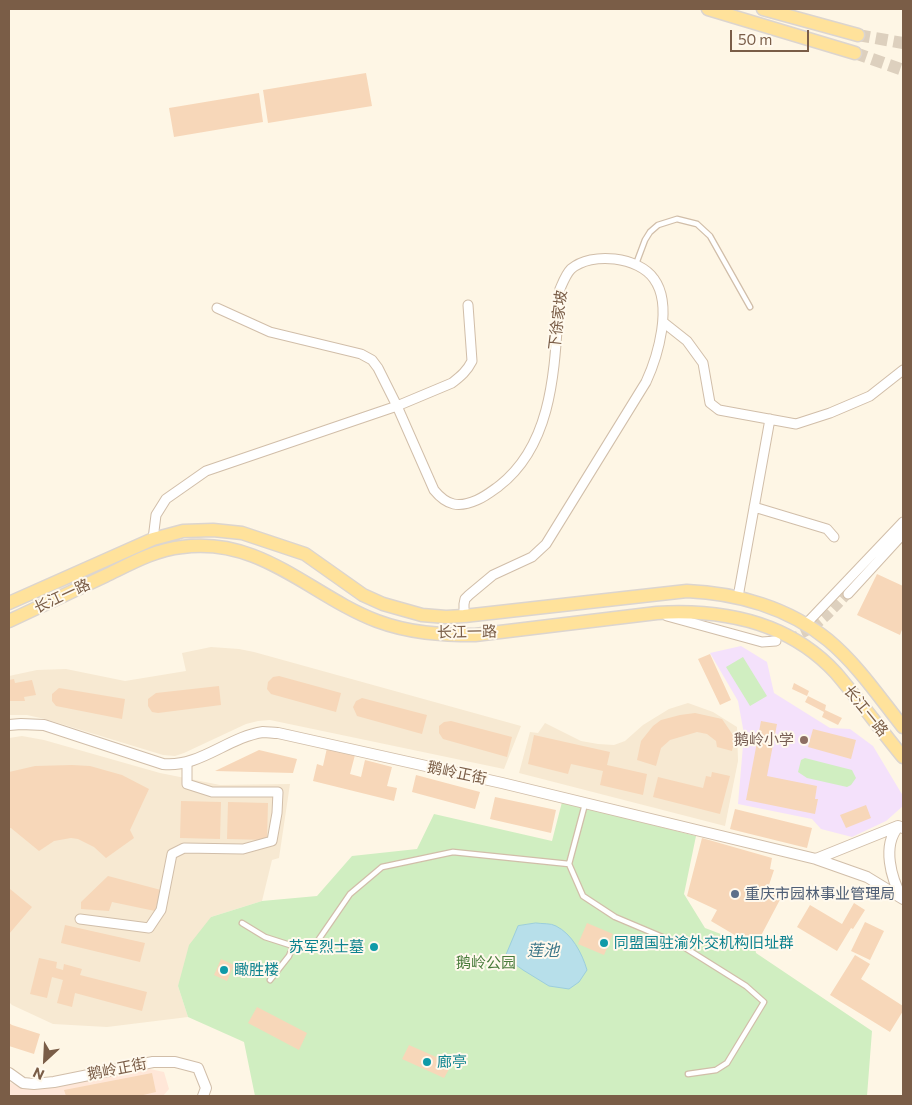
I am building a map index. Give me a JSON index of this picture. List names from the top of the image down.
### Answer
{
  "streets": {
    "main road": ["长江一路"],
    "street": ["下徐家坡", "鹅岭正街"]
  },
  "water": ["莲池"],
  "parks": ["鹅岭公园"],
  "places": [
    "鹅岭小学",
    "重庆市园林事业管理局",
    "同盟国驻渝外交机构旧址群",
    "苏军烈士墓",
    "瞰胜楼",
    "廊亭"
  ],
  "scale_bar": "50 m",
  "north": "bottom left"
}
